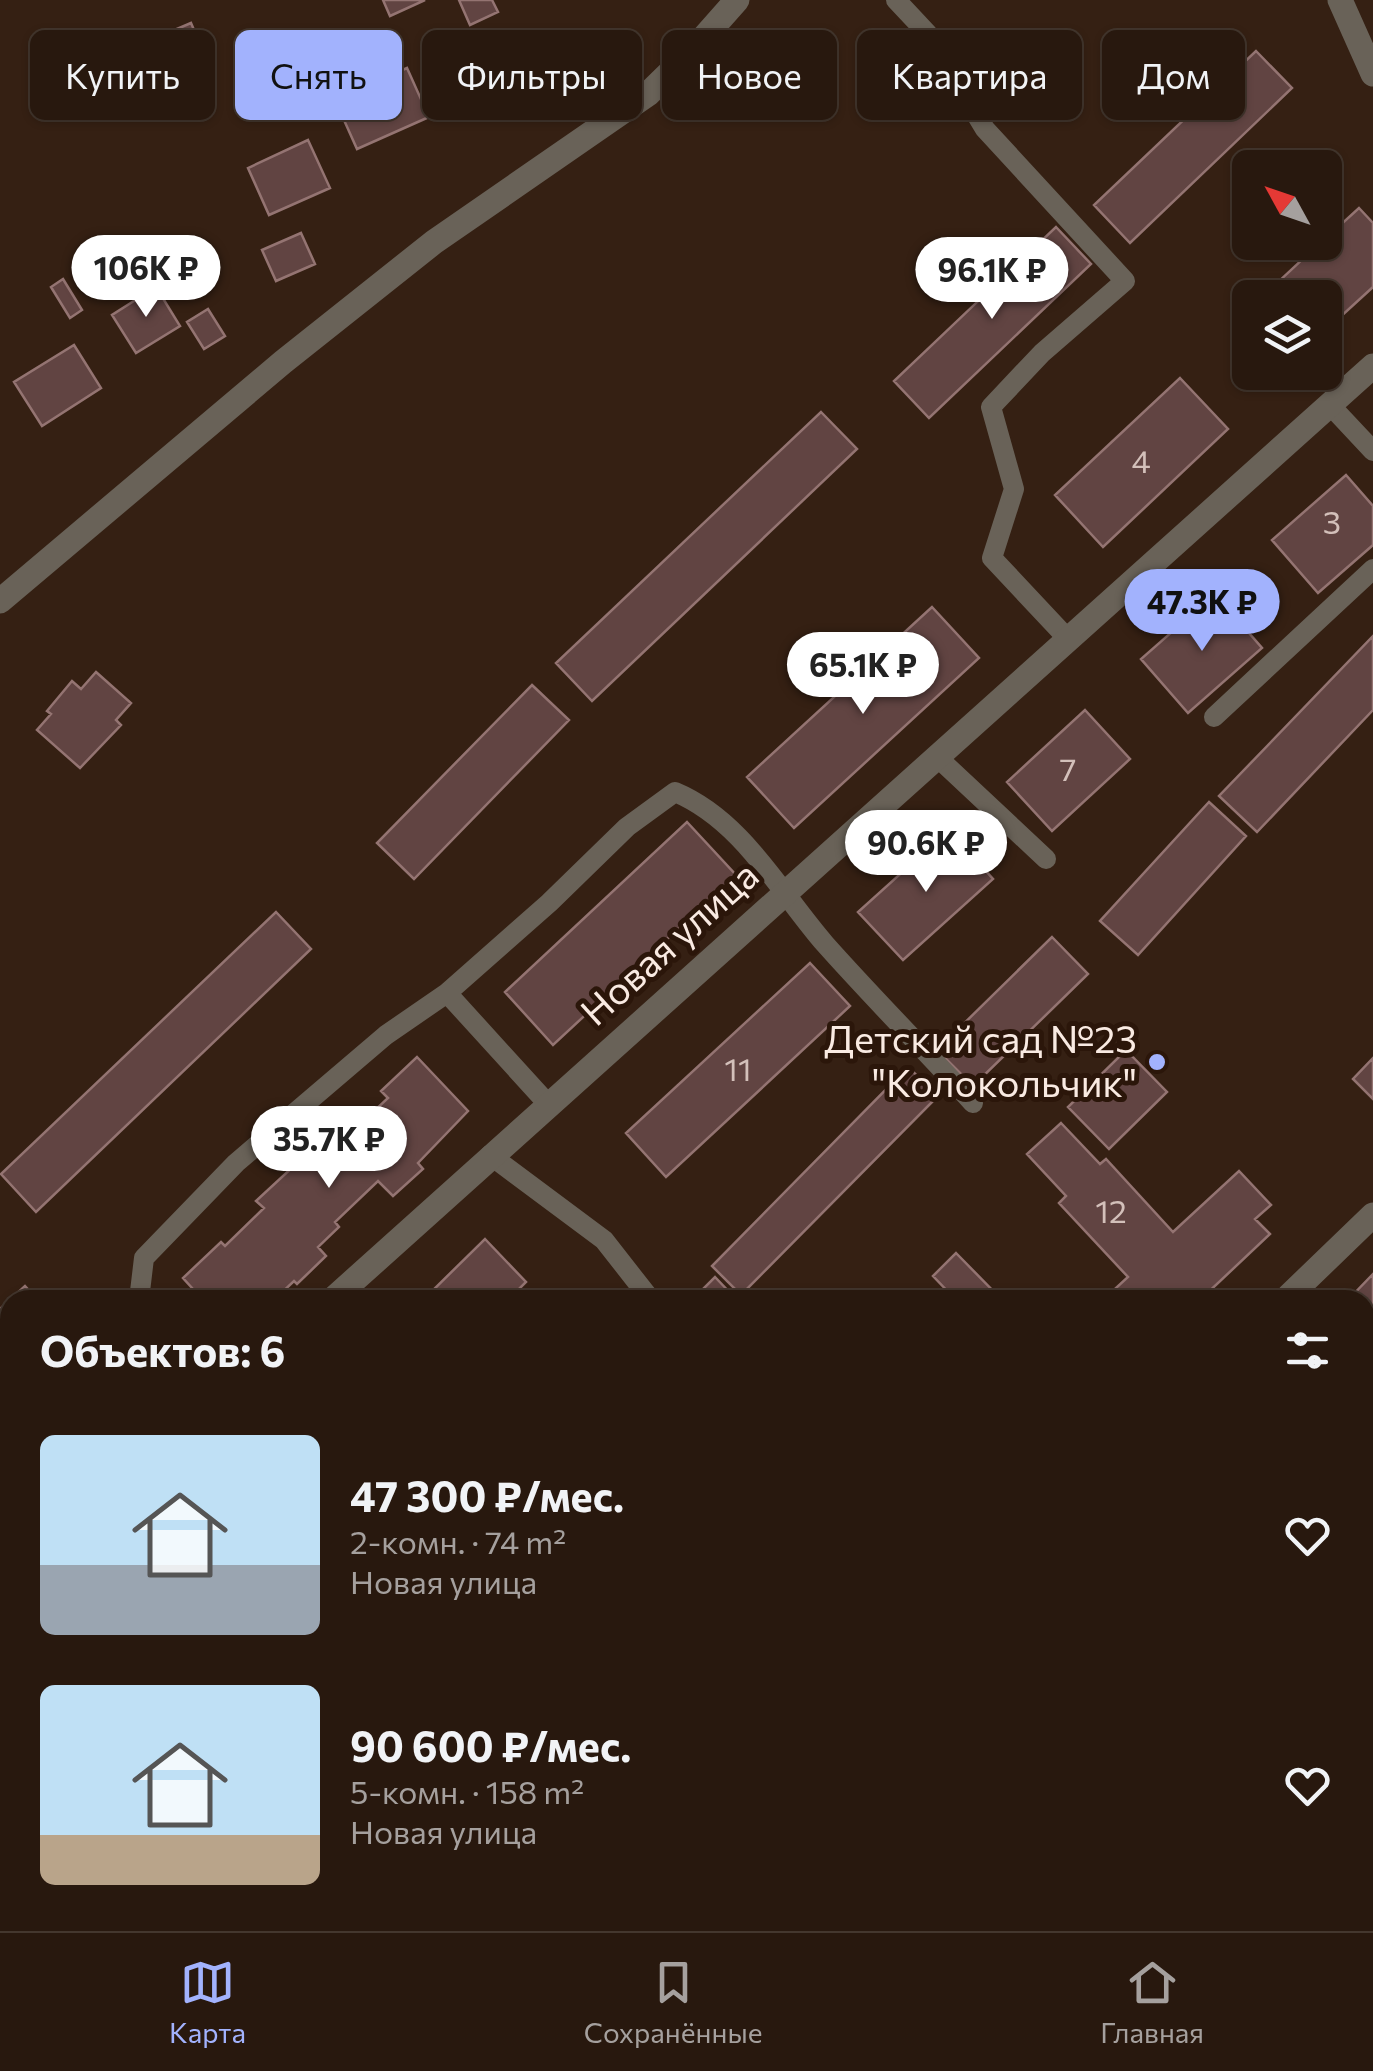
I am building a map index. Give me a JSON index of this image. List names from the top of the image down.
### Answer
{
  "streets": {
    "street": ["Новая улица"]
  },
  "places": ["Детский сад №23 \"Колокольчик\""],
  "house_numbers": [
    "4",
    "3",
    "7",
    "11",
    "12"
  ],
  "north": "top left",
  "page": {
    "chip": [
      "Купить",
      "Снять",
      "Фильтры",
      "Новое",
      "Квартира",
      "Дом"
    ],
    "price": [
      "106K ₽",
      "96.1K ₽",
      "47.3K ₽",
      "65.1K ₽",
      "90.6K ₽",
      "35.7K ₽"
    ],
    "heading": "Объектов: 6",
    "list": [
      {
        "name": "47 300 ₽/мес.",
        "note": "2-комн. · 74 m² · Новая улица"
      },
      {
        "name": "90 600 ₽/мес.",
        "note": "5-комн. · 158 m² · Новая улица"
      }
    ],
    "tabs": ["Карта", "Сохранённые", "Главная"]
  }
}
